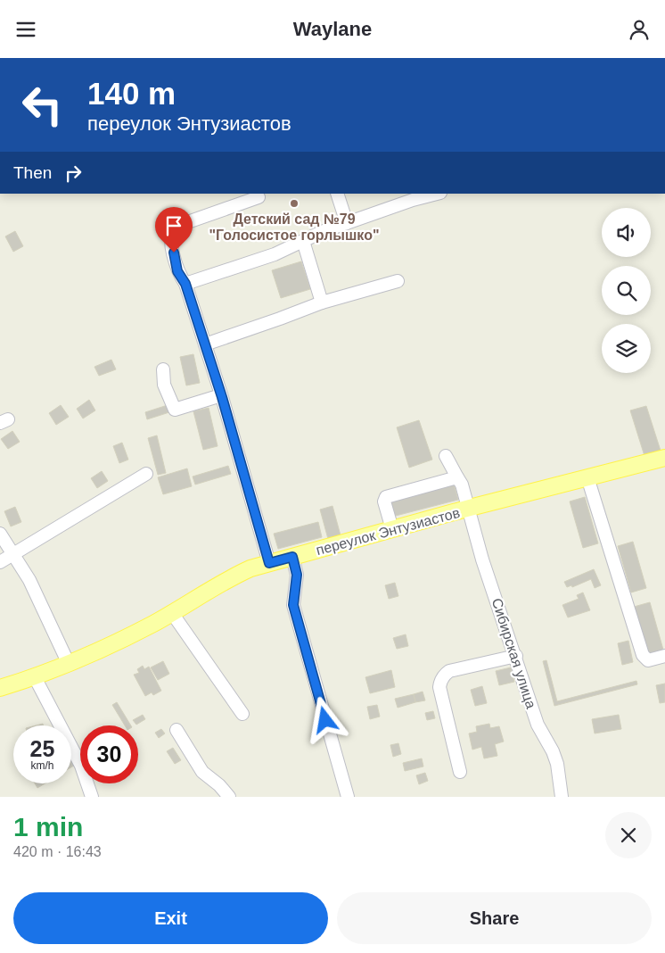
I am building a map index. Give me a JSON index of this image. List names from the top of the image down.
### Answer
{
  "streets": {
    "main road": ["переулок Энтузиастов"],
    "street": ["Сибирская улица"]
  },
  "crossings": [
    ["переулок Энтузиастов", "Сибирская улица"]
  ],
  "places": ["Детский сад №79 \"Голосистое горлышко\""],
  "page": {
    "header": "Waylane",
    "turn": ["140 m", "переулок Энтузиастов"],
    "then": "Then",
    "speed": "25 km/h",
    "limit": "30",
    "heading": ["1 min", "420 m · 16:43"],
    "buttons": ["Exit", "Share"]
  }
}
